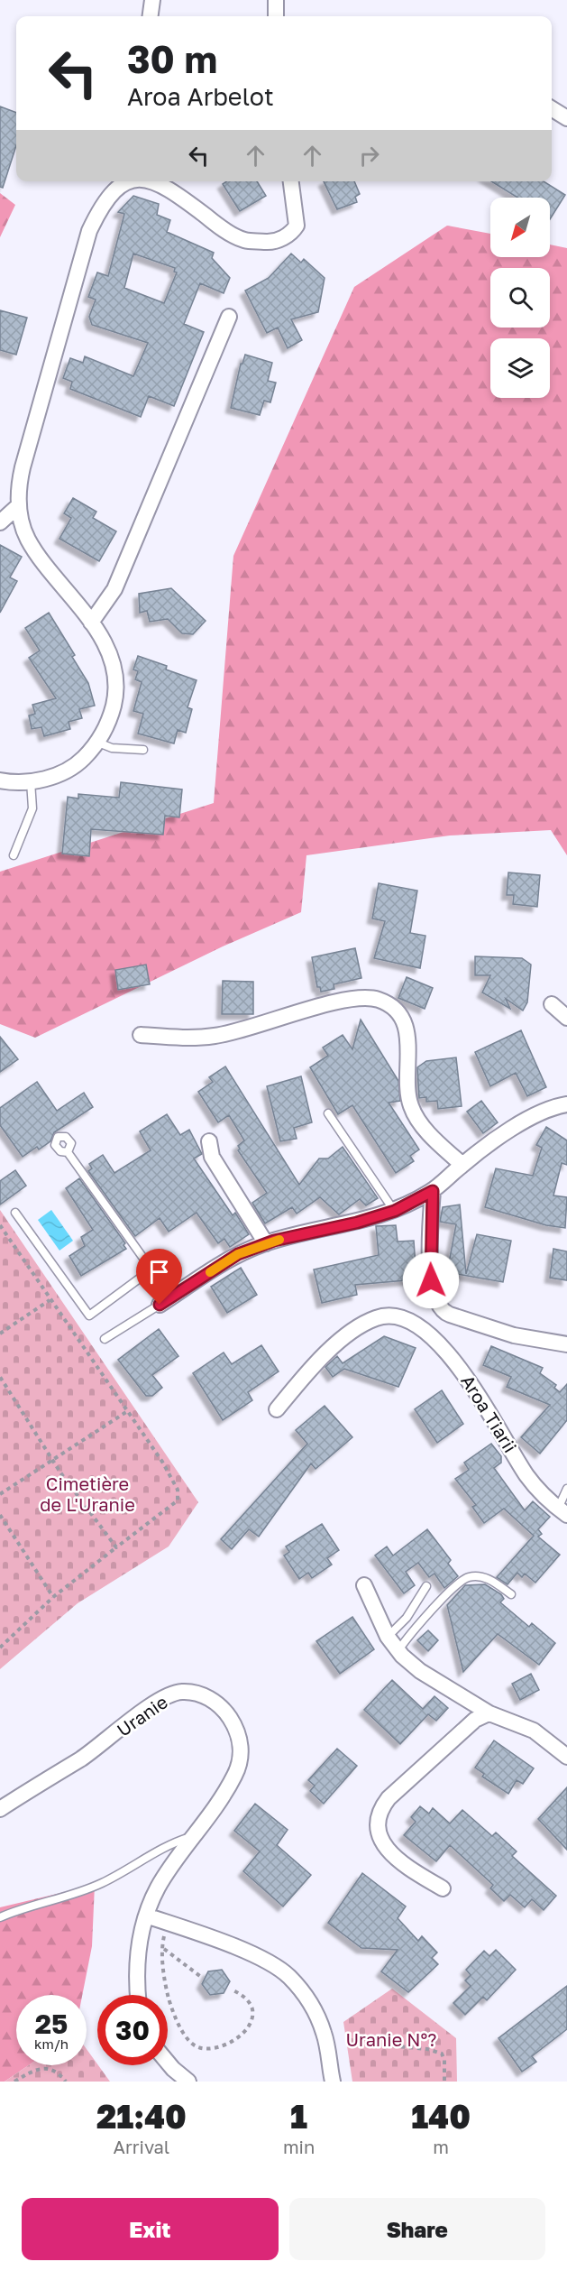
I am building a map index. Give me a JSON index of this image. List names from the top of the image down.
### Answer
{
  "streets": {
    "street": ["Aroa Tiarii", "Uranie"]
  },
  "parks": ["Cimetière de L'Uranie", "Uranie N°?"],
  "north": "bottom left",
  "page": {
    "turn": ["30 m", "Aroa Arbelot"],
    "speed": "25 km/h",
    "limit": "30",
    "eta": [
      "21:40",
      "Arrival",
      "1",
      "min",
      "140",
      "m"
    ],
    "buttons": ["Exit", "Share"]
  }
}
